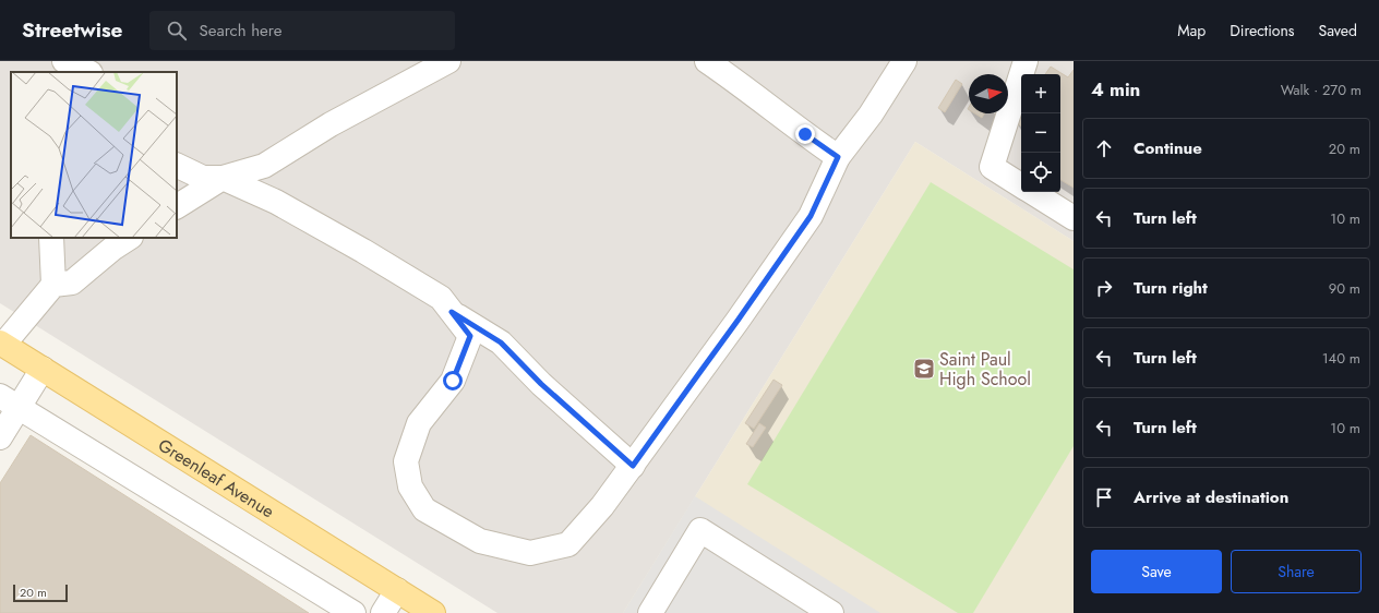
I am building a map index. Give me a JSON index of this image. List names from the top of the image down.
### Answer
{
  "streets": {
    "main road": ["Greenleaf Avenue"]
  },
  "places": {
    "school or university": ["Saint Paul High School"]
  },
  "scale_bar": "20 m",
  "north": "right",
  "page": {
    "header": "Streetwise",
    "search": "Search here",
    "nav": ["Map", "Directions", "Saved"],
    "heading": ["4 min", "Walk · 270 m"],
    "map_buttons": ["+", "−"],
    "list": [
      ["Continue", "20 m"],
      ["Turn left", "10 m"],
      ["Turn right", "90 m"],
      ["Turn left", "140 m"],
      ["Turn left", "10 m"],
      "Arrive at destination"
    ],
    "buttons": ["Save", "Share"],
    "scale": "20 m"
  }
}
